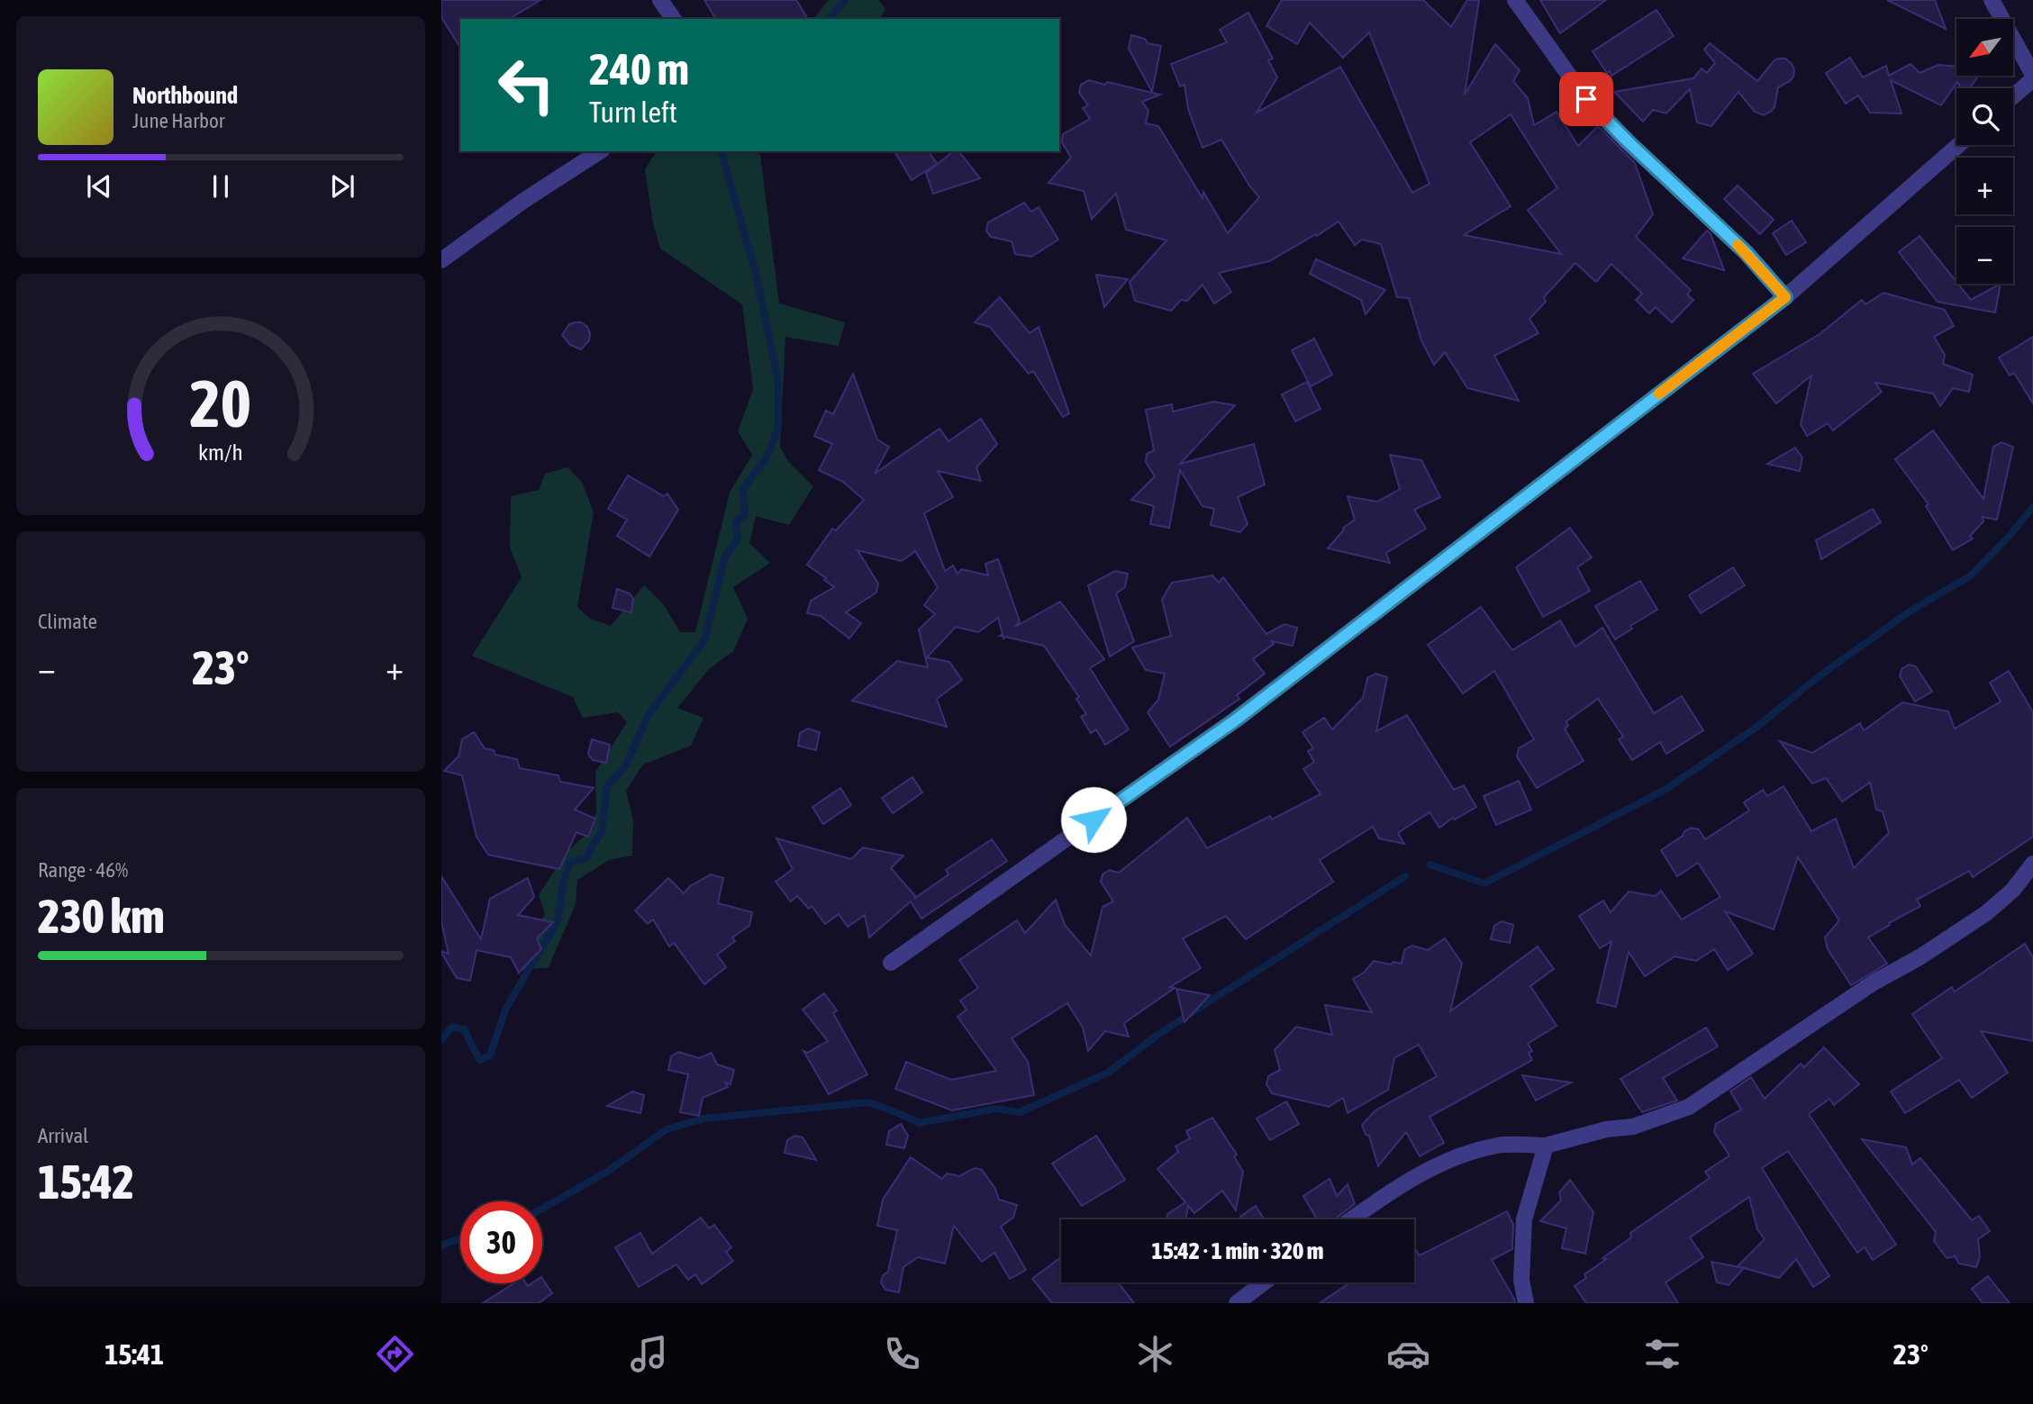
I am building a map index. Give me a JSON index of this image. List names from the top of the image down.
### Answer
{
  "north": "bottom left",
  "page": {
    "map_buttons": ["+", "−"],
    "turn": ["240 m", "Turn left"],
    "song": ["Northbound", "June Harbor"],
    "tile": [
      "Climate",
      ["Range · 46%", "230 km"],
      ["Arrival", "15:42"]
    ],
    "heat": ["−", "23°", "+"],
    "limit": "30",
    "trip": "15:42 · 1 min · 320 m",
    "tabs": ["15:41", "23°"],
    "gauge": ["20", "km/h"]
  }
}
